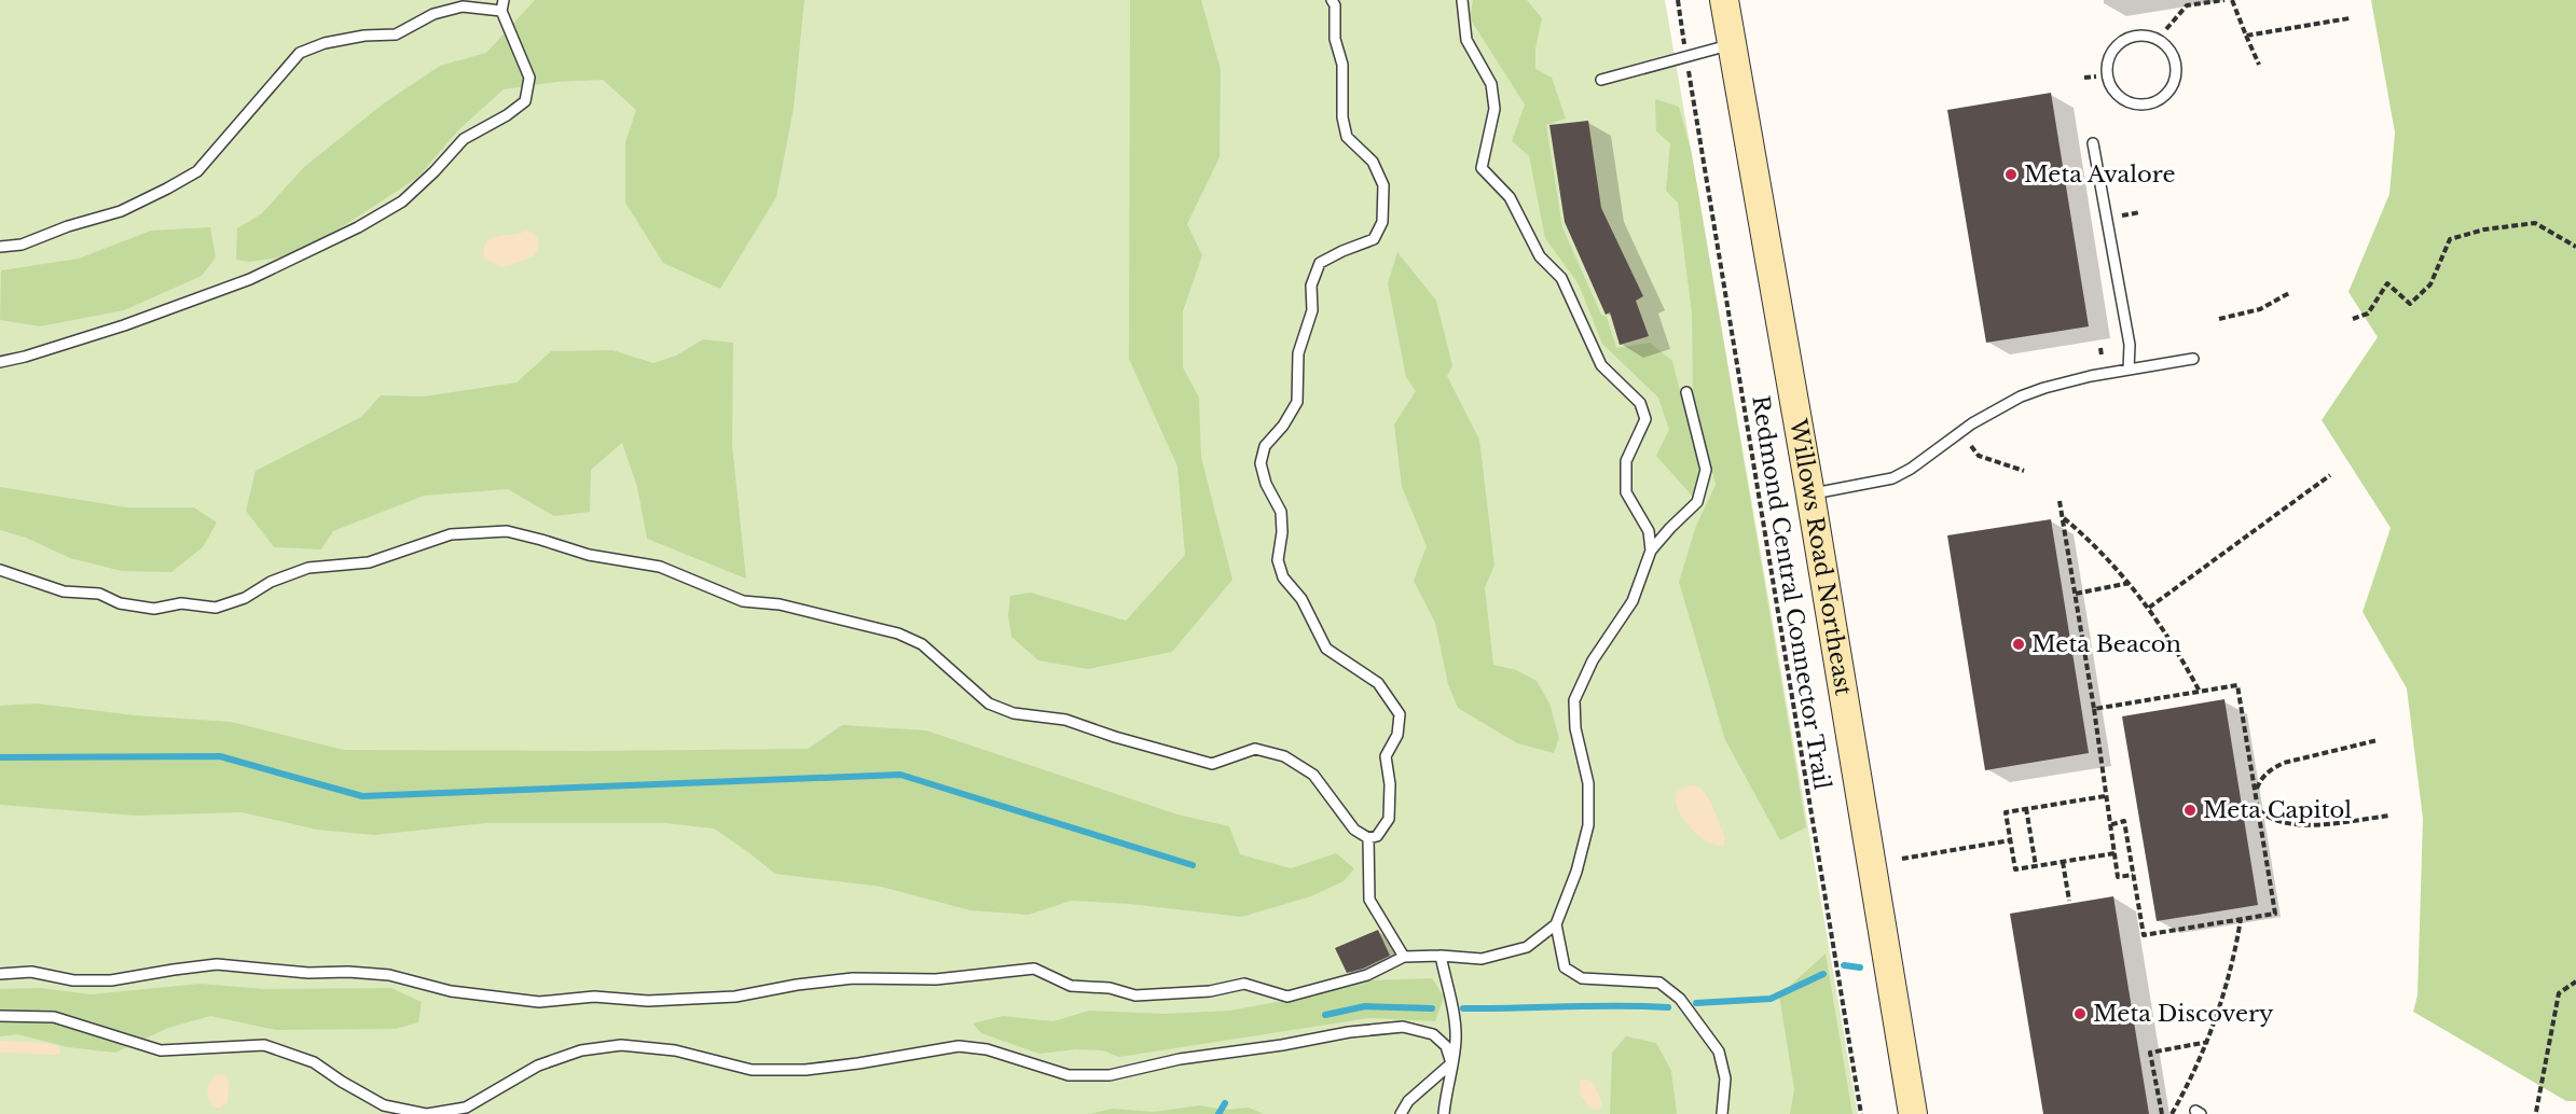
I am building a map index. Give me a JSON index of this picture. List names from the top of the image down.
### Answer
{
  "streets": {
    "main road": ["Willows Road Northeast"],
    "path": ["Redmond Central Connector Trail"]
  },
  "places": [
    "Meta Avalore",
    "Meta Beacon",
    "Meta Capitol",
    "Meta Discovery"
  ]
}
